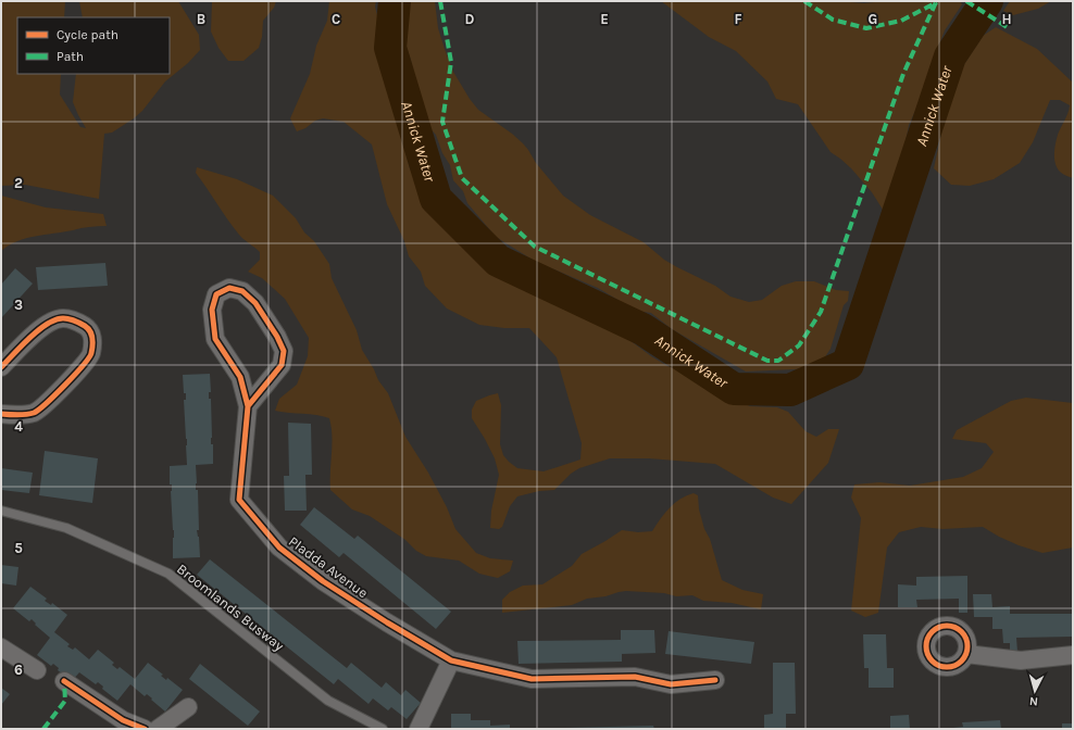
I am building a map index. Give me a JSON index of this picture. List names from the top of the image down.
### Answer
{
  "streets": {
    "street": ["Pladda Avenue"],
    "lane": ["Broomlands Busway"]
  },
  "water": ["Annick Water"],
  "legend": ["Cycle path", "Path"],
  "north": "bottom",
  "grid": {
    "columns": [
      "B",
      "C",
      "D",
      "E",
      "F",
      "G",
      "H"
    ],
    "rows": [
      "2",
      "3",
      "4",
      "5",
      "6"
    ]
  }
}
